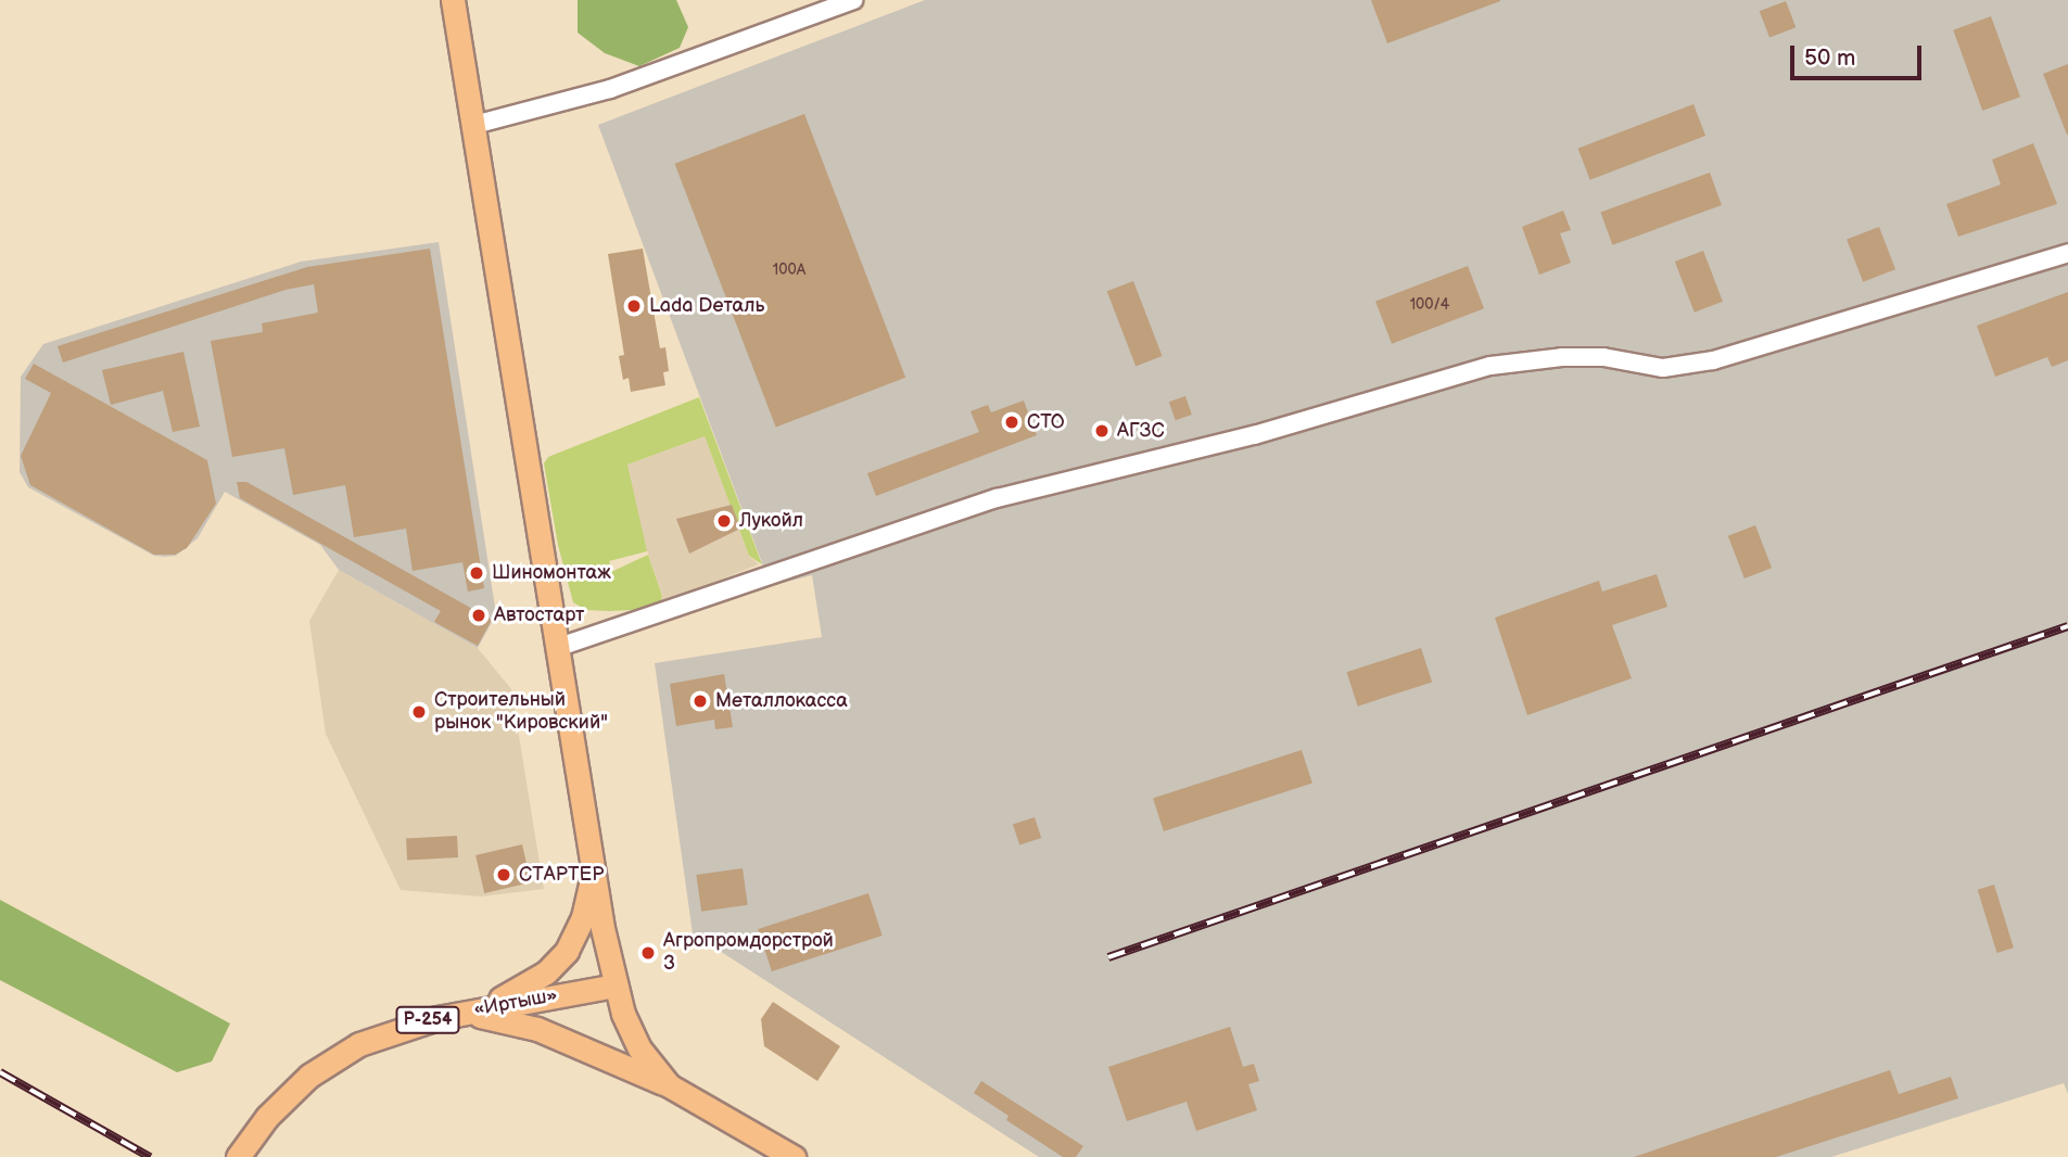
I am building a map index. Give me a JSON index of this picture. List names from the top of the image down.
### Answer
{
  "streets": {
    "main road": ["«Иртыш»", "Р-254"]
  },
  "places": [
    "Lada Dеталь",
    "СТО",
    "АГЗС",
    "Лукойл",
    "Шиномонтаж",
    "Автостарт",
    "Металлокасса",
    "Строительный рынок \"Кировский\"",
    "СТАРТЕР",
    "Агропромдорстрой 3"
  ],
  "house_numbers": ["100А", "100/4"],
  "scale_bar": "50 m"
}
